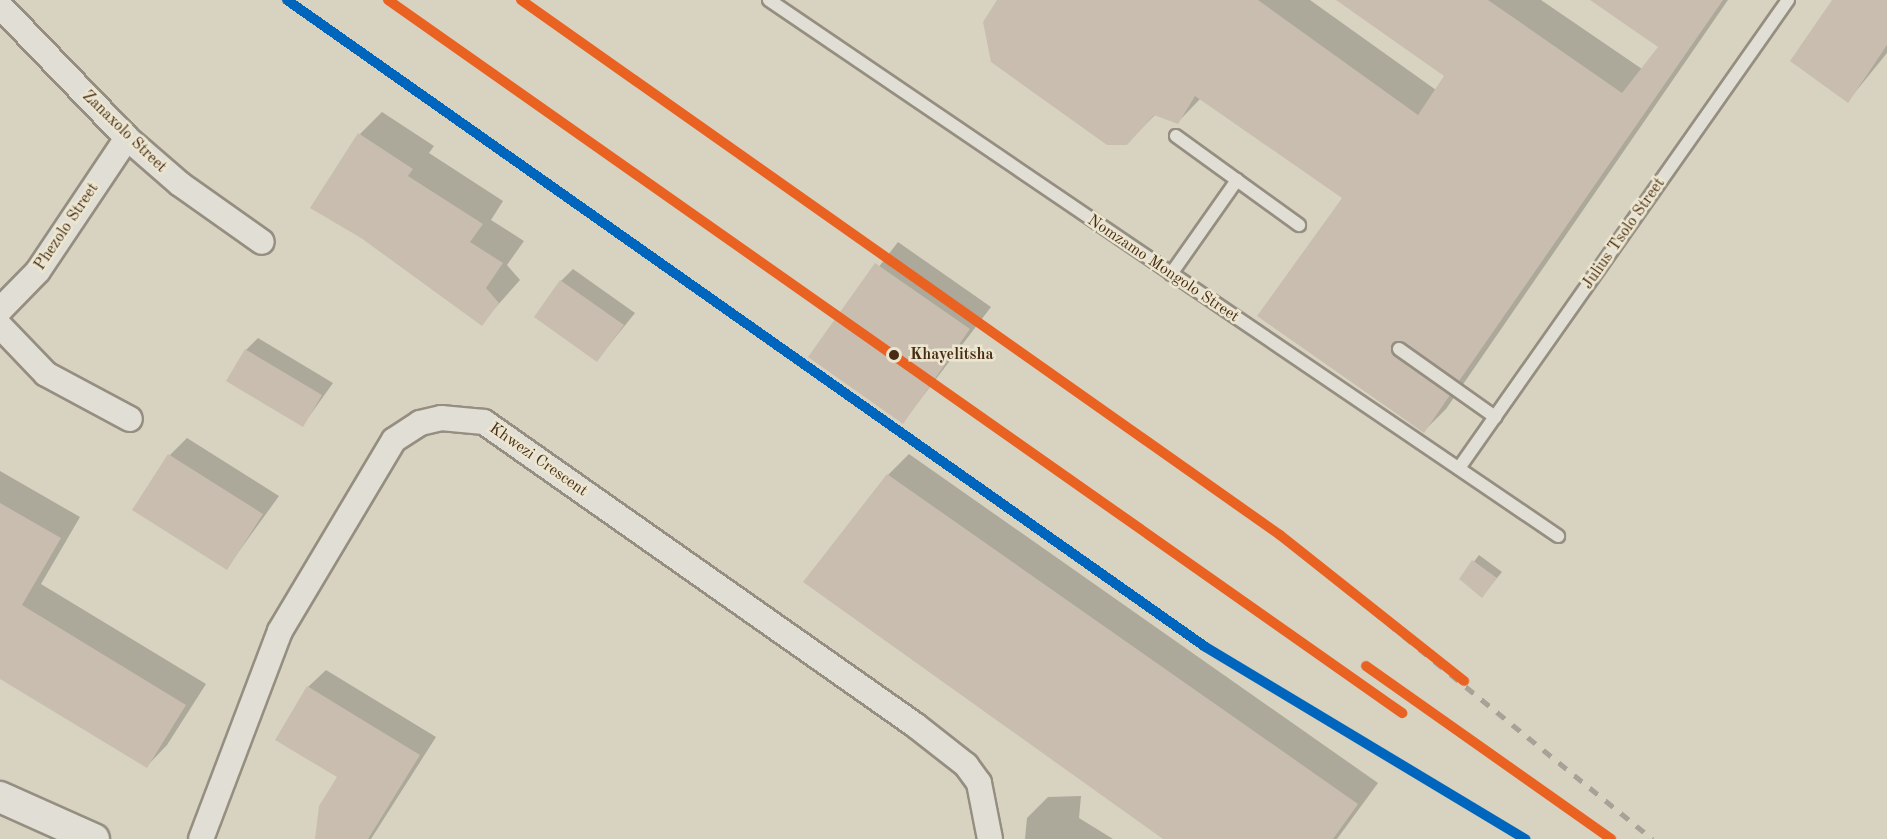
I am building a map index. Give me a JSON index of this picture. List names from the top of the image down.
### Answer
{
  "streets": {
    "street": ["Zanaxolo Street", "Phezolo Street", "Khwezi Crescent"],
    "lane": ["Julius Tsolo Street", "Nomzamo Mongolo Street"]
  },
  "crossings": [
    ["Zanaxolo Street", "Phezolo Street"],
    ["Julius Tsolo Street", "Nomzamo Mongolo Street"]
  ],
  "places": ["Khayelitsha"]
}
